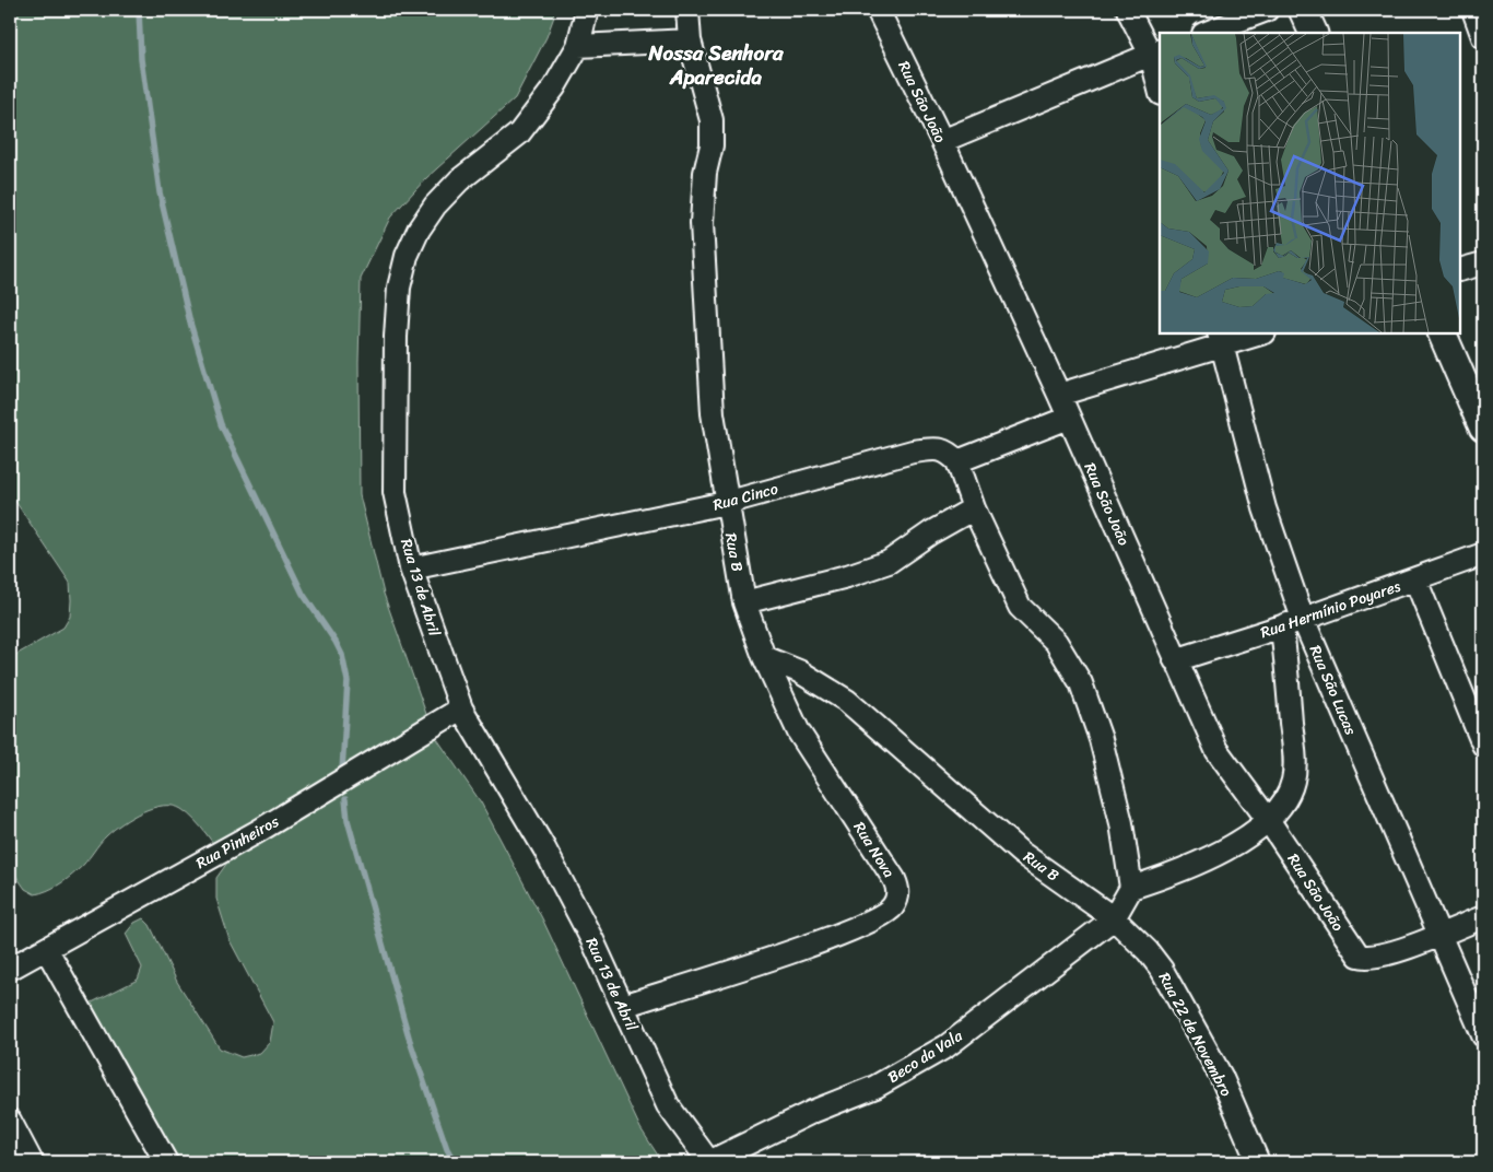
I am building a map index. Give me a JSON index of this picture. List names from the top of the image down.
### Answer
{
  "streets": {
    "street": [
      "Rua São João",
      "Rua Cinco",
      "Rua B",
      "Rua 13 de Abril",
      "Rua Hermínio Poyares",
      "Rua São Lucas",
      "Rua Pinheiros",
      "Rua Nova",
      "Rua 22 de Novembro",
      "Beco da Vala"
    ]
  },
  "crossings": [
    ["Rua São João", "Rua Hermínio Poyares"],
    ["Rua São João", "Rua São Lucas"],
    ["Rua Cinco", "Rua B"],
    ["Rua Cinco", "Rua 13 de Abril"],
    ["Rua B", "Rua Nova"],
    ["Rua B", "Rua 22 de Novembro"],
    ["Rua B", "Beco da Vala"],
    ["Rua 13 de Abril", "Rua Pinheiros"],
    ["Rua 13 de Abril", "Rua Nova"],
    ["Rua Hermínio Poyares", "Rua São Lucas"],
    ["Rua 22 de Novembro", "Beco da Vala"]
  ],
  "districts": ["Nossa Senhora Aparecida"]
}
